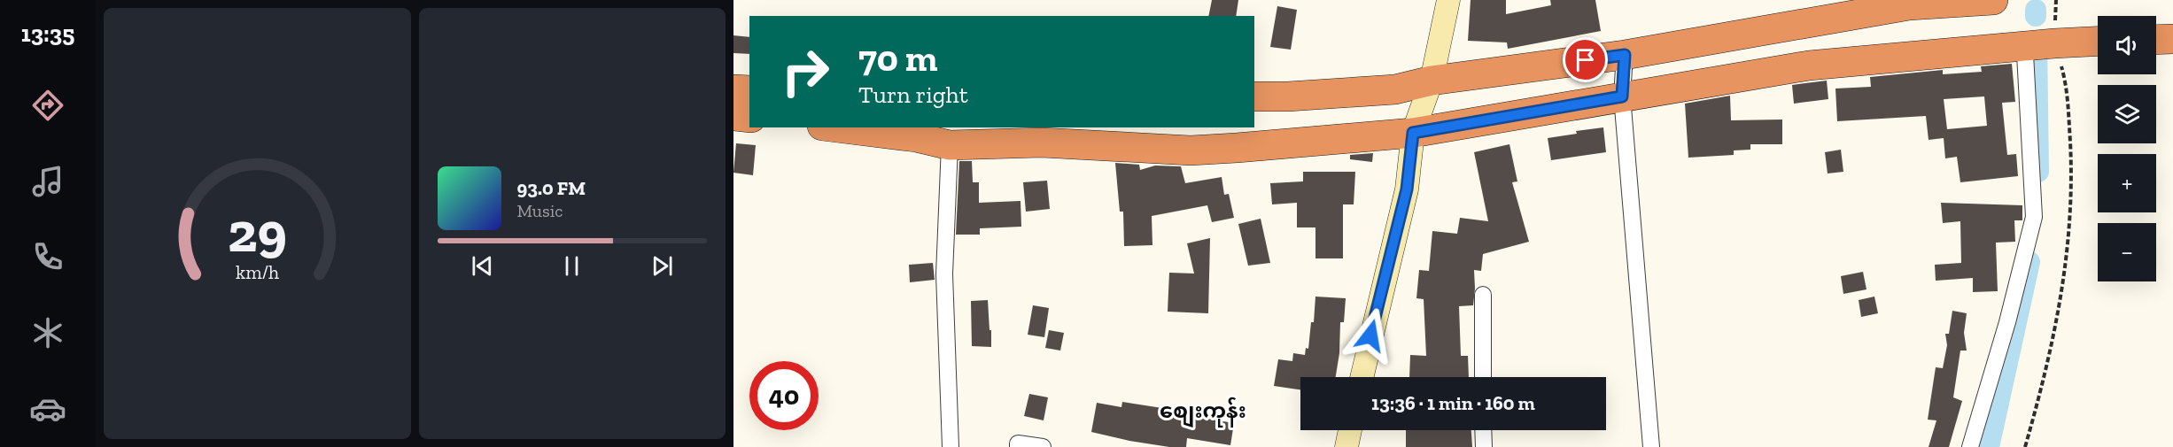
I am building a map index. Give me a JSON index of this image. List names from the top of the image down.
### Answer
{
  "districts": ["စျေးကုန်း"],
  "page": {
    "tabs": "13:35",
    "map_buttons": ["+", "−"],
    "turn": ["70 m", "Turn right"],
    "song": ["93.0 FM", "Music"],
    "limit": "40",
    "trip": "13:36 · 1 min · 160 m",
    "gauge": ["29", "km/h"]
  }
}
